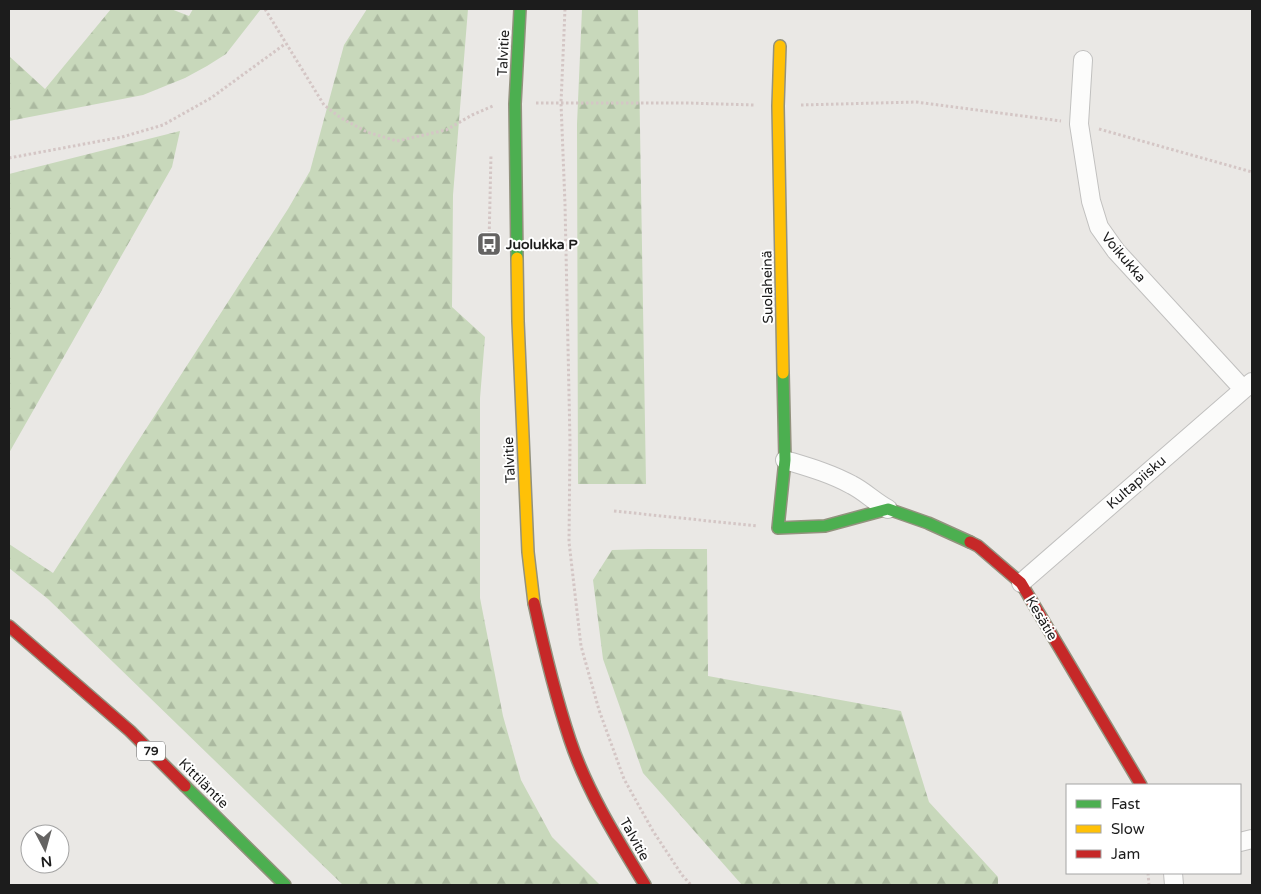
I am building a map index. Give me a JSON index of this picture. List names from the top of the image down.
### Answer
{
  "streets": {
    "street": [
      "Talvitie",
      "Voikukka",
      "Suolaheinä",
      "Kultapiisku",
      "Kesätie",
      "79",
      "Kittiläntie"
    ]
  },
  "crossings": [
    ["Voikukka", "Kultapiisku"],
    ["Suolaheinä", "Kesätie"],
    ["Kultapiisku", "Kesätie"]
  ],
  "places": {
    "bus stop": ["Juolukka P"]
  },
  "legend": ["Fast", "Slow", "Jam"],
  "north": "bottom"
}
